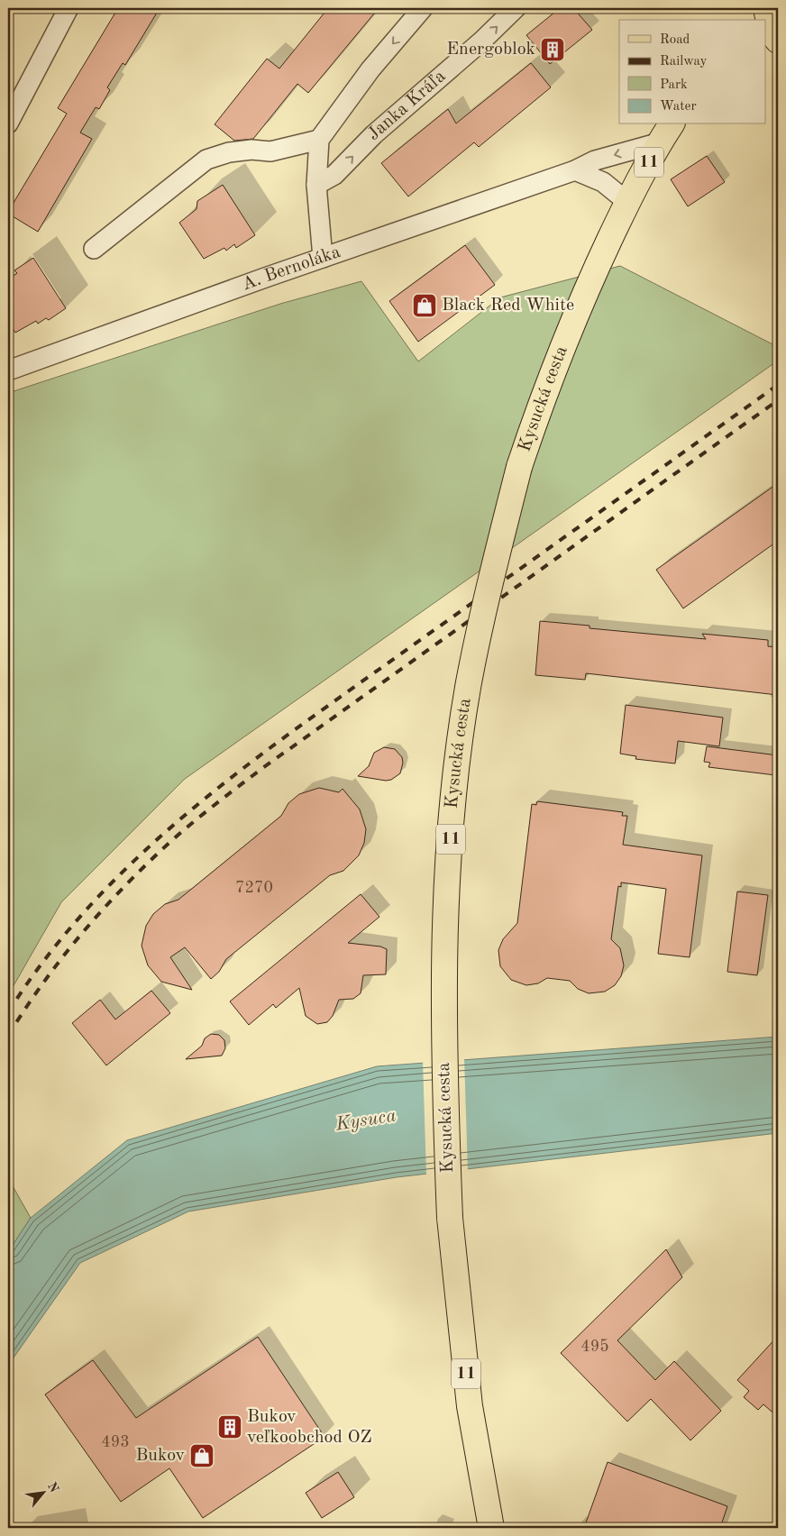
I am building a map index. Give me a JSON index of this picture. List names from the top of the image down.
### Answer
{
  "streets": {
    "main road": ["11", "Kysucká cesta"],
    "street": ["Janka Kráľa", "A. Bernoláka"]
  },
  "crossings": [
    ["A. Bernoláka", "Kysucká cesta"]
  ],
  "water": ["Kysuca"],
  "places": {
    "building": ["Energoblok", "Bukov veľkoobchod OZ"],
    "shop": ["Black Red White", "Bukov"]
  },
  "house_numbers": ["7270", "495", "493"],
  "legend": [
    "Road",
    "Railway",
    "Park",
    "Water"
  ],
  "north": "top right"
}
